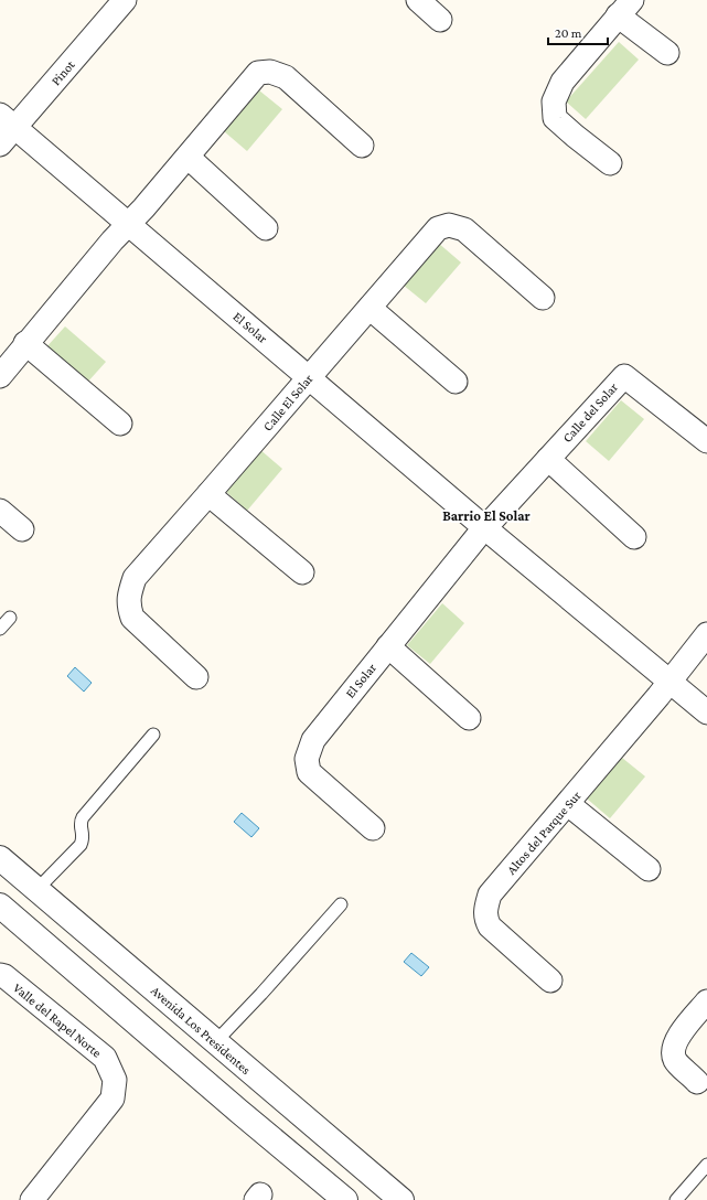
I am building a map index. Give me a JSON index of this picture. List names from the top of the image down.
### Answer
{
  "streets": {
    "street": [
      "Pinot",
      "El Solar",
      "Calle El Solar",
      "Calle del Solar",
      "Altos del Parque Sur",
      "Valle del Rapel Norte",
      "Avenida Los Presidentes"
    ]
  },
  "crossings": [
    ["Pinot", "El Solar"],
    ["El Solar", "Calle El Solar"],
    ["El Solar", "Calle del Solar"],
    ["El Solar", "Altos del Parque Sur"]
  ],
  "districts": ["Barrio El Solar"],
  "scale_bar": "20 m"
}
